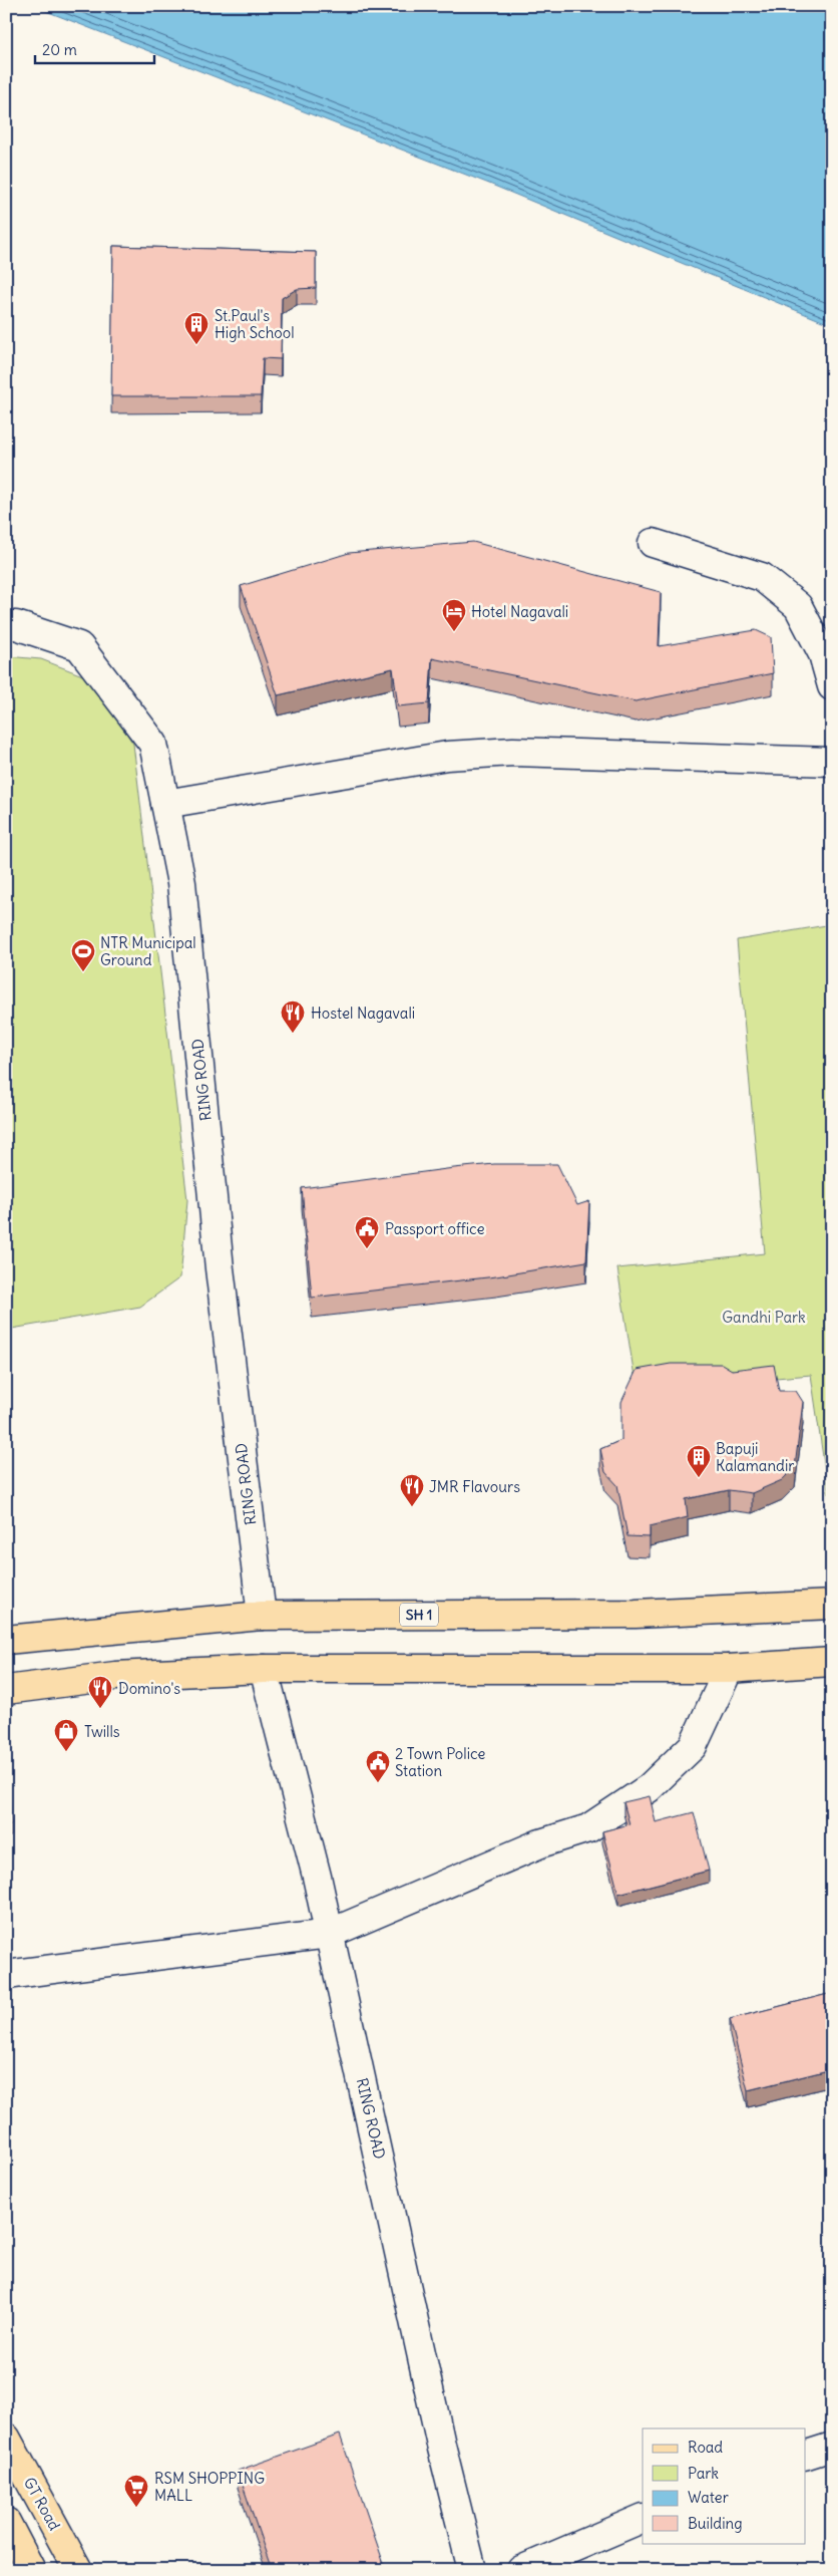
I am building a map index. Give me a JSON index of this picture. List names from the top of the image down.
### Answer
{
  "streets": {
    "main road": ["SH 1", "GT Road"],
    "street": ["RING ROAD"]
  },
  "crossings": [
    ["RING ROAD", "SH 1"]
  ],
  "parks": ["Gandhi Park"],
  "places": {
    "building": ["St.Paul's High School", "Bapuji Kalamandir"],
    "hotel": ["Hotel Nagavali"],
    "sports": ["NTR Municipal Ground"],
    "restaurant": ["Hostel Nagavali", "JMR Flavours", "Domino's"],
    "public building": ["Passport office", "2 Town Police Station"],
    "shop": ["Twills"],
    "supermarket": ["RSM SHOPPING MALL"]
  },
  "legend": [
    "Road",
    "Park",
    "Water",
    "Building"
  ],
  "scale_bar": "20 m"
}
